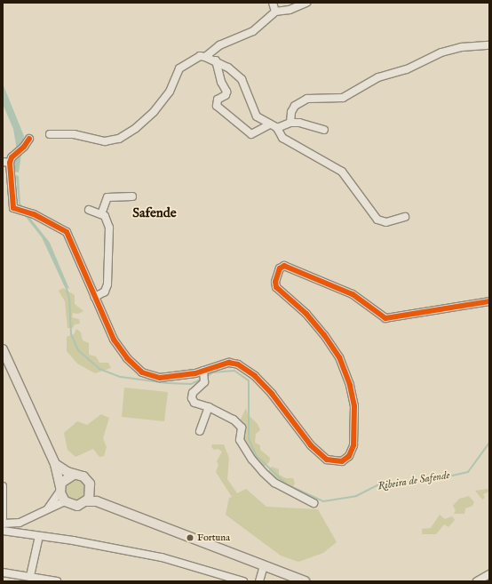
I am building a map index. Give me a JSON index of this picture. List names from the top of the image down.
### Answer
{
  "districts": ["Safende"],
  "water": ["Ribeira de Safende"],
  "places": ["Fortuna"]
}
